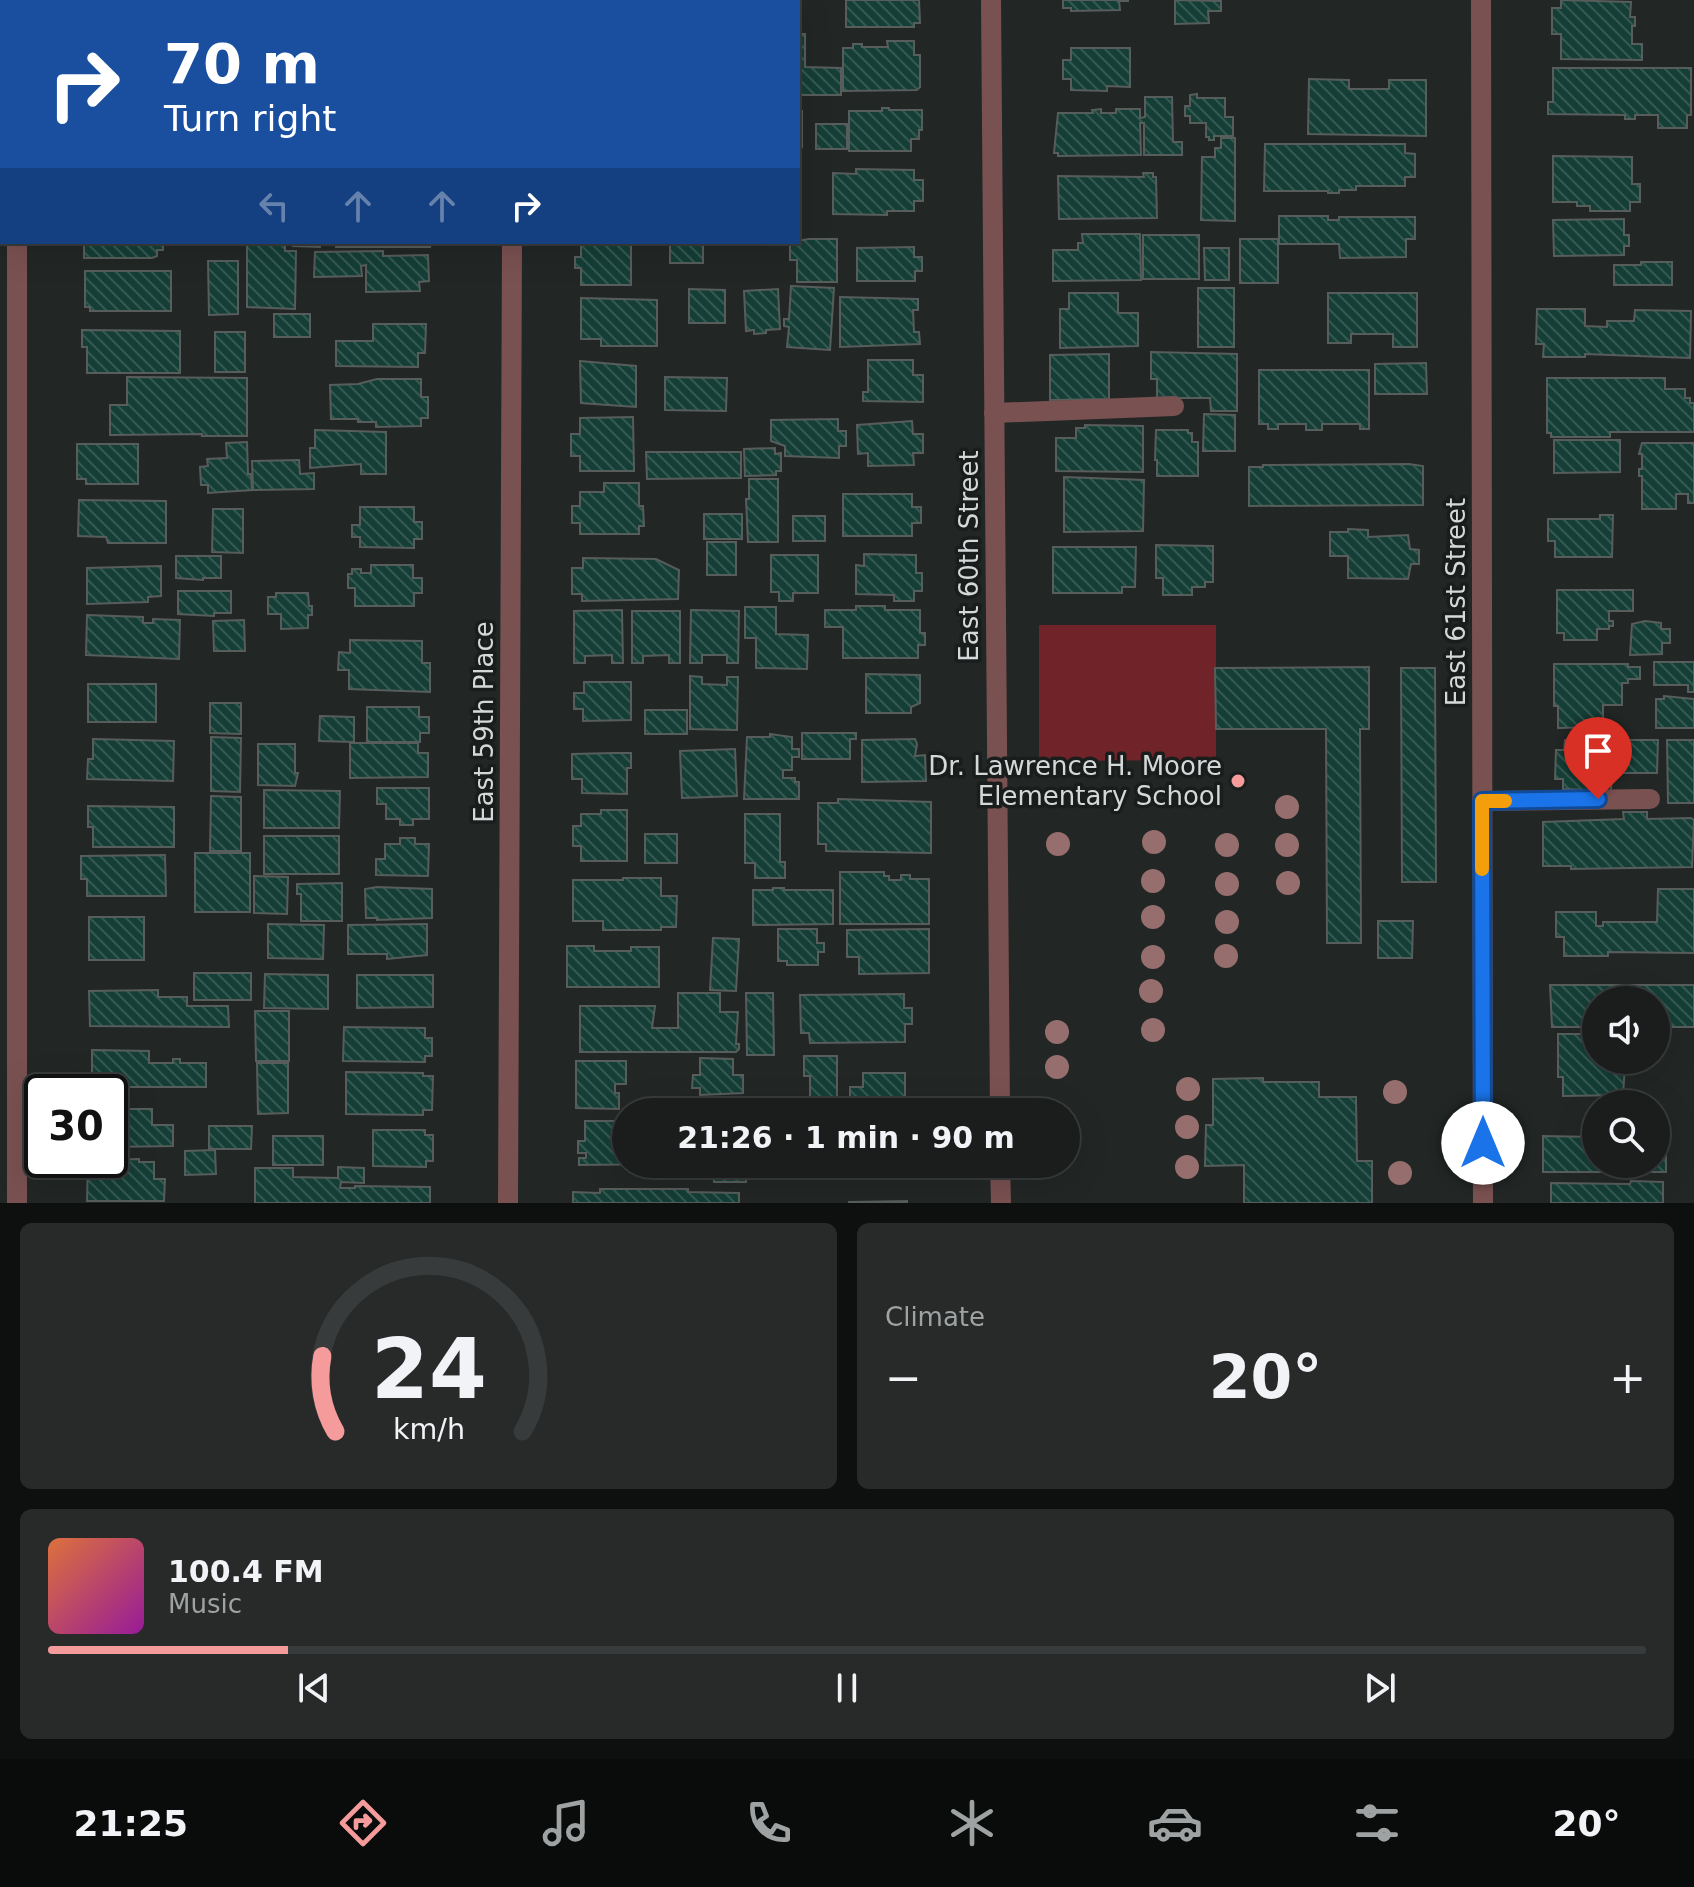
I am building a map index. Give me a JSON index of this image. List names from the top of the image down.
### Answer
{
  "streets": {
    "street": ["East 60th Street", "East 61st Street", "East 59th Place"]
  },
  "places": ["Dr. Lawrence H. Moore Elementary School"],
  "page": {
    "turn": ["70 m", "Turn right"],
    "limit": "30",
    "trip": "21:26 · 1 min · 90 m",
    "tile": "Climate",
    "heat": ["−", "20°", "+"],
    "song": ["100.4 FM", "Music"],
    "tabs": ["21:25", "20°"],
    "gauge": ["24", "km/h"]
  }
}
